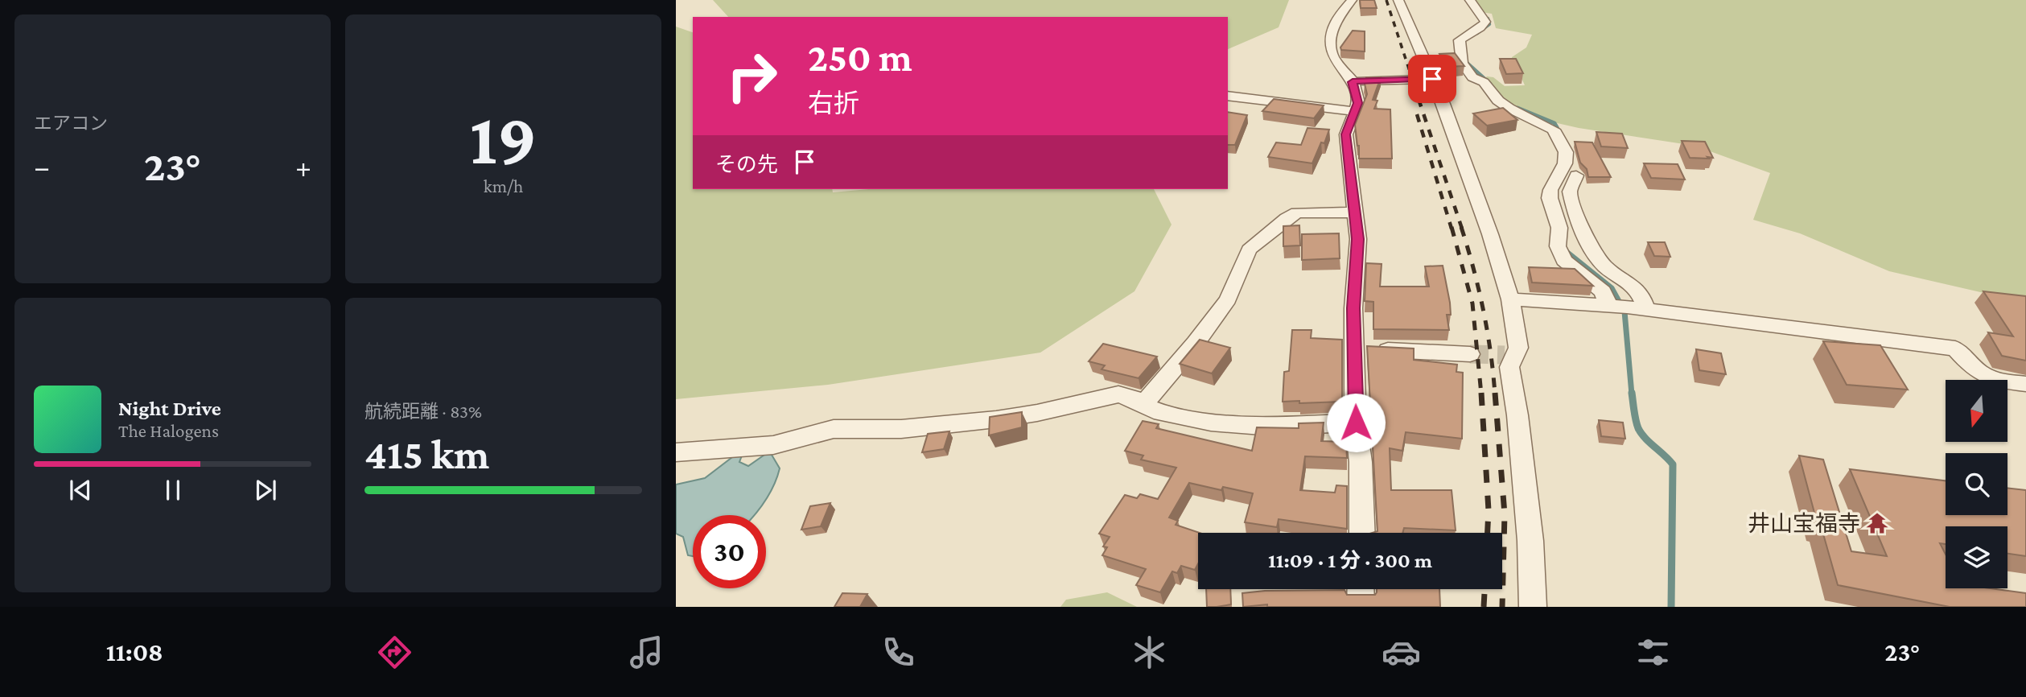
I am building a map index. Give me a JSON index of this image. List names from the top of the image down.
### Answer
{
  "places": {
    "temple": ["井山宝福寺"]
  },
  "north": "bottom",
  "page": {
    "tile": [
      "エアコン",
      ["19", "km/h"],
      ["航続距離 · 83%", "415 km"]
    ],
    "turn": ["250 m", "右折"],
    "then": "その先",
    "heat": ["−", "23°", "+"],
    "song": ["Night Drive", "The Halogens"],
    "limit": "30",
    "trip": "11:09 · 1 分 · 300 m",
    "tabs": ["11:08", "23°"]
  }
}
